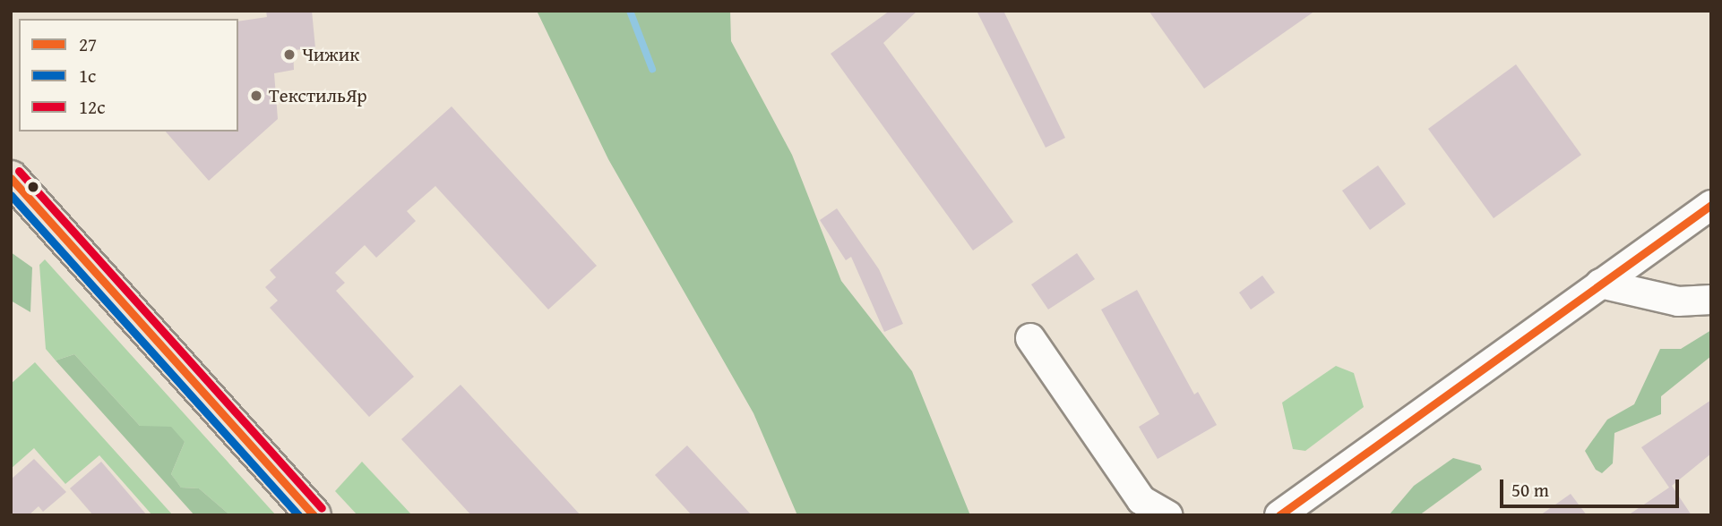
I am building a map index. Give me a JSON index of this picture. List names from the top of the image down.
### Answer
{
  "places": ["Чижик", "ТекстильЯр"],
  "lines": ["transit line 12с", "transit line 27", "transit line 1с"],
  "legend": ["27", "1с", "12с"],
  "scale_bar": "50 m"
}
